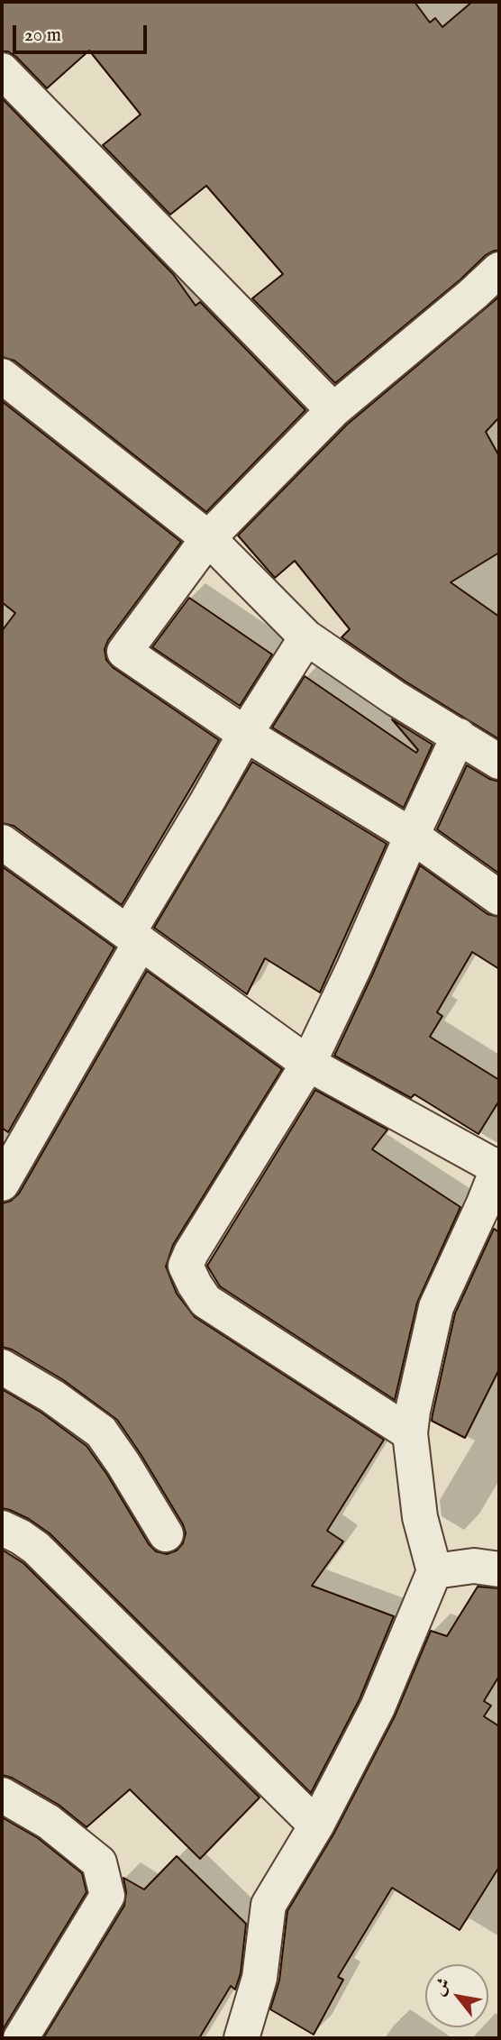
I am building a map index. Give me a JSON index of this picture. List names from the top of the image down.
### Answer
{
  "scale_bar": "20 m",
  "north": "top left"
}
